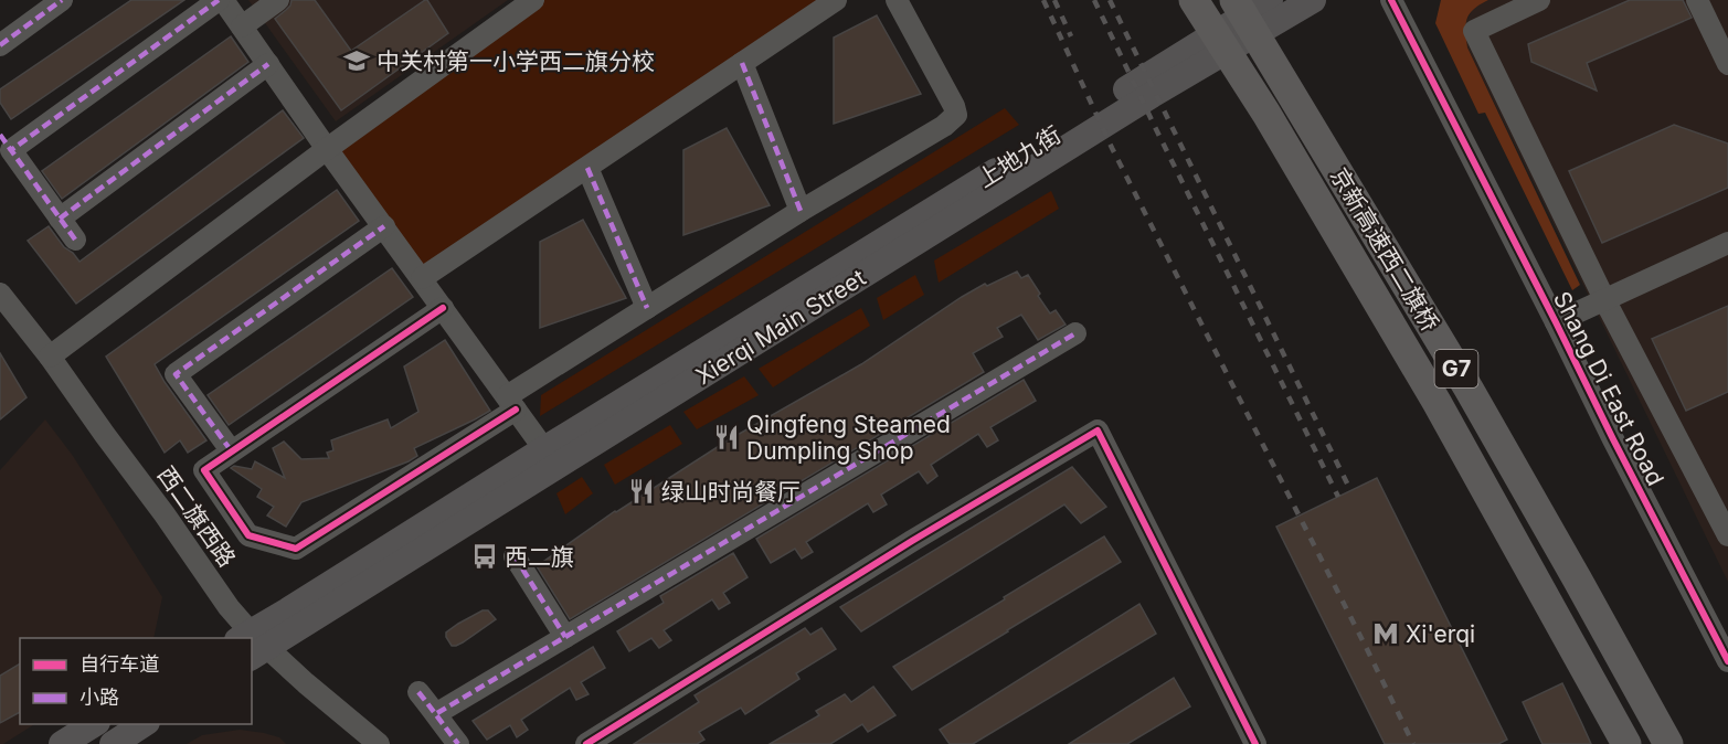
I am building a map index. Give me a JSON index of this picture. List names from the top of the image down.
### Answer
{
  "streets": {
    "highway": ["京新高速西二旗桥", "G7"],
    "main road": ["上地九街", "Xierqi Main Street"],
    "street": ["Shang Di East Road", "西二旗西路"]
  },
  "crossings": [
    ["上地九街", "Xierqi Main Street"],
    ["Xierqi Main Street", "西二旗西路"]
  ],
  "places": {
    "school or university": ["中关村第一小学西二旗分校"],
    "restaurant": ["Qingfeng Steamed Dumpling Shop", "绿山时尚餐厅"],
    "bus stop": ["西二旗"],
    "metro station": ["Xi'erqi"]
  },
  "legend": ["自行车道", "小路"]
}
